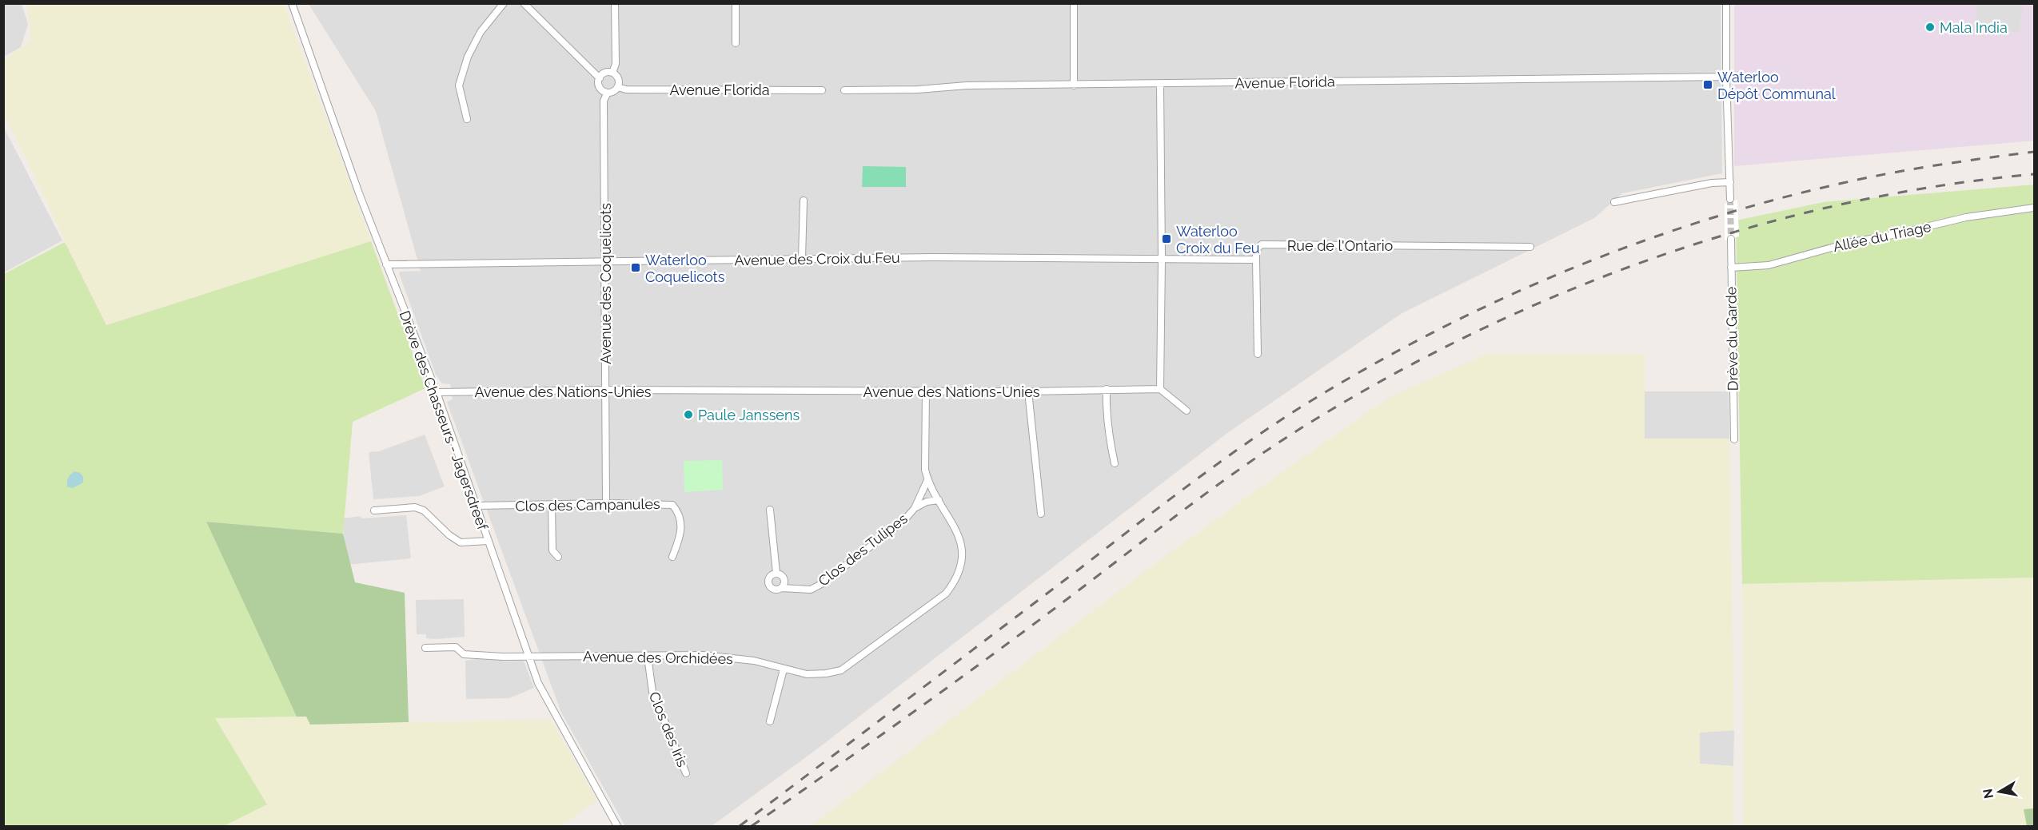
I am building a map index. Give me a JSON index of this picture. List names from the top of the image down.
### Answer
{
  "streets": {
    "street": [
      "Avenue Florida",
      "Allée du Triage",
      "Rue de l'Ontario",
      "Avenue des Croix du Feu",
      "Avenue des Coquelicots",
      "Drève du Garde",
      "Avenue des Nations-Unies",
      "Drève des Chasseurs - Jagersdreef",
      "Clos des Campanules",
      "Clos des Tulipes",
      "Avenue des Orchidées",
      "Clos des Iris"
    ]
  },
  "crossings": [
    ["Avenue Florida", "Avenue des Coquelicots"],
    ["Allée du Triage", "Drève du Garde"],
    ["Avenue des Croix du Feu", "Avenue des Coquelicots"],
    ["Avenue des Croix du Feu", "Drève des Chasseurs - Jagersdreef"],
    ["Avenue des Coquelicots", "Avenue des Nations-Unies"],
    ["Avenue des Coquelicots", "Clos des Campanules"],
    ["Avenue des Nations-Unies", "Drève des Chasseurs - Jagersdreef"],
    ["Avenue des Nations-Unies", "Avenue des Orchidées"],
    ["Drève des Chasseurs - Jagersdreef", "Clos des Campanules"],
    ["Drève des Chasseurs - Jagersdreef", "Avenue des Orchidées"],
    ["Clos des Tulipes", "Avenue des Orchidées"],
    ["Avenue des Orchidées", "Clos des Iris"]
  ],
  "places": {
    "other": ["Mala India", "Paule Janssens"],
    "transit": ["Waterloo Dépôt Communal", "Waterloo Croix du Feu", "Waterloo Coquelicots"]
  },
  "north": "left"
}
